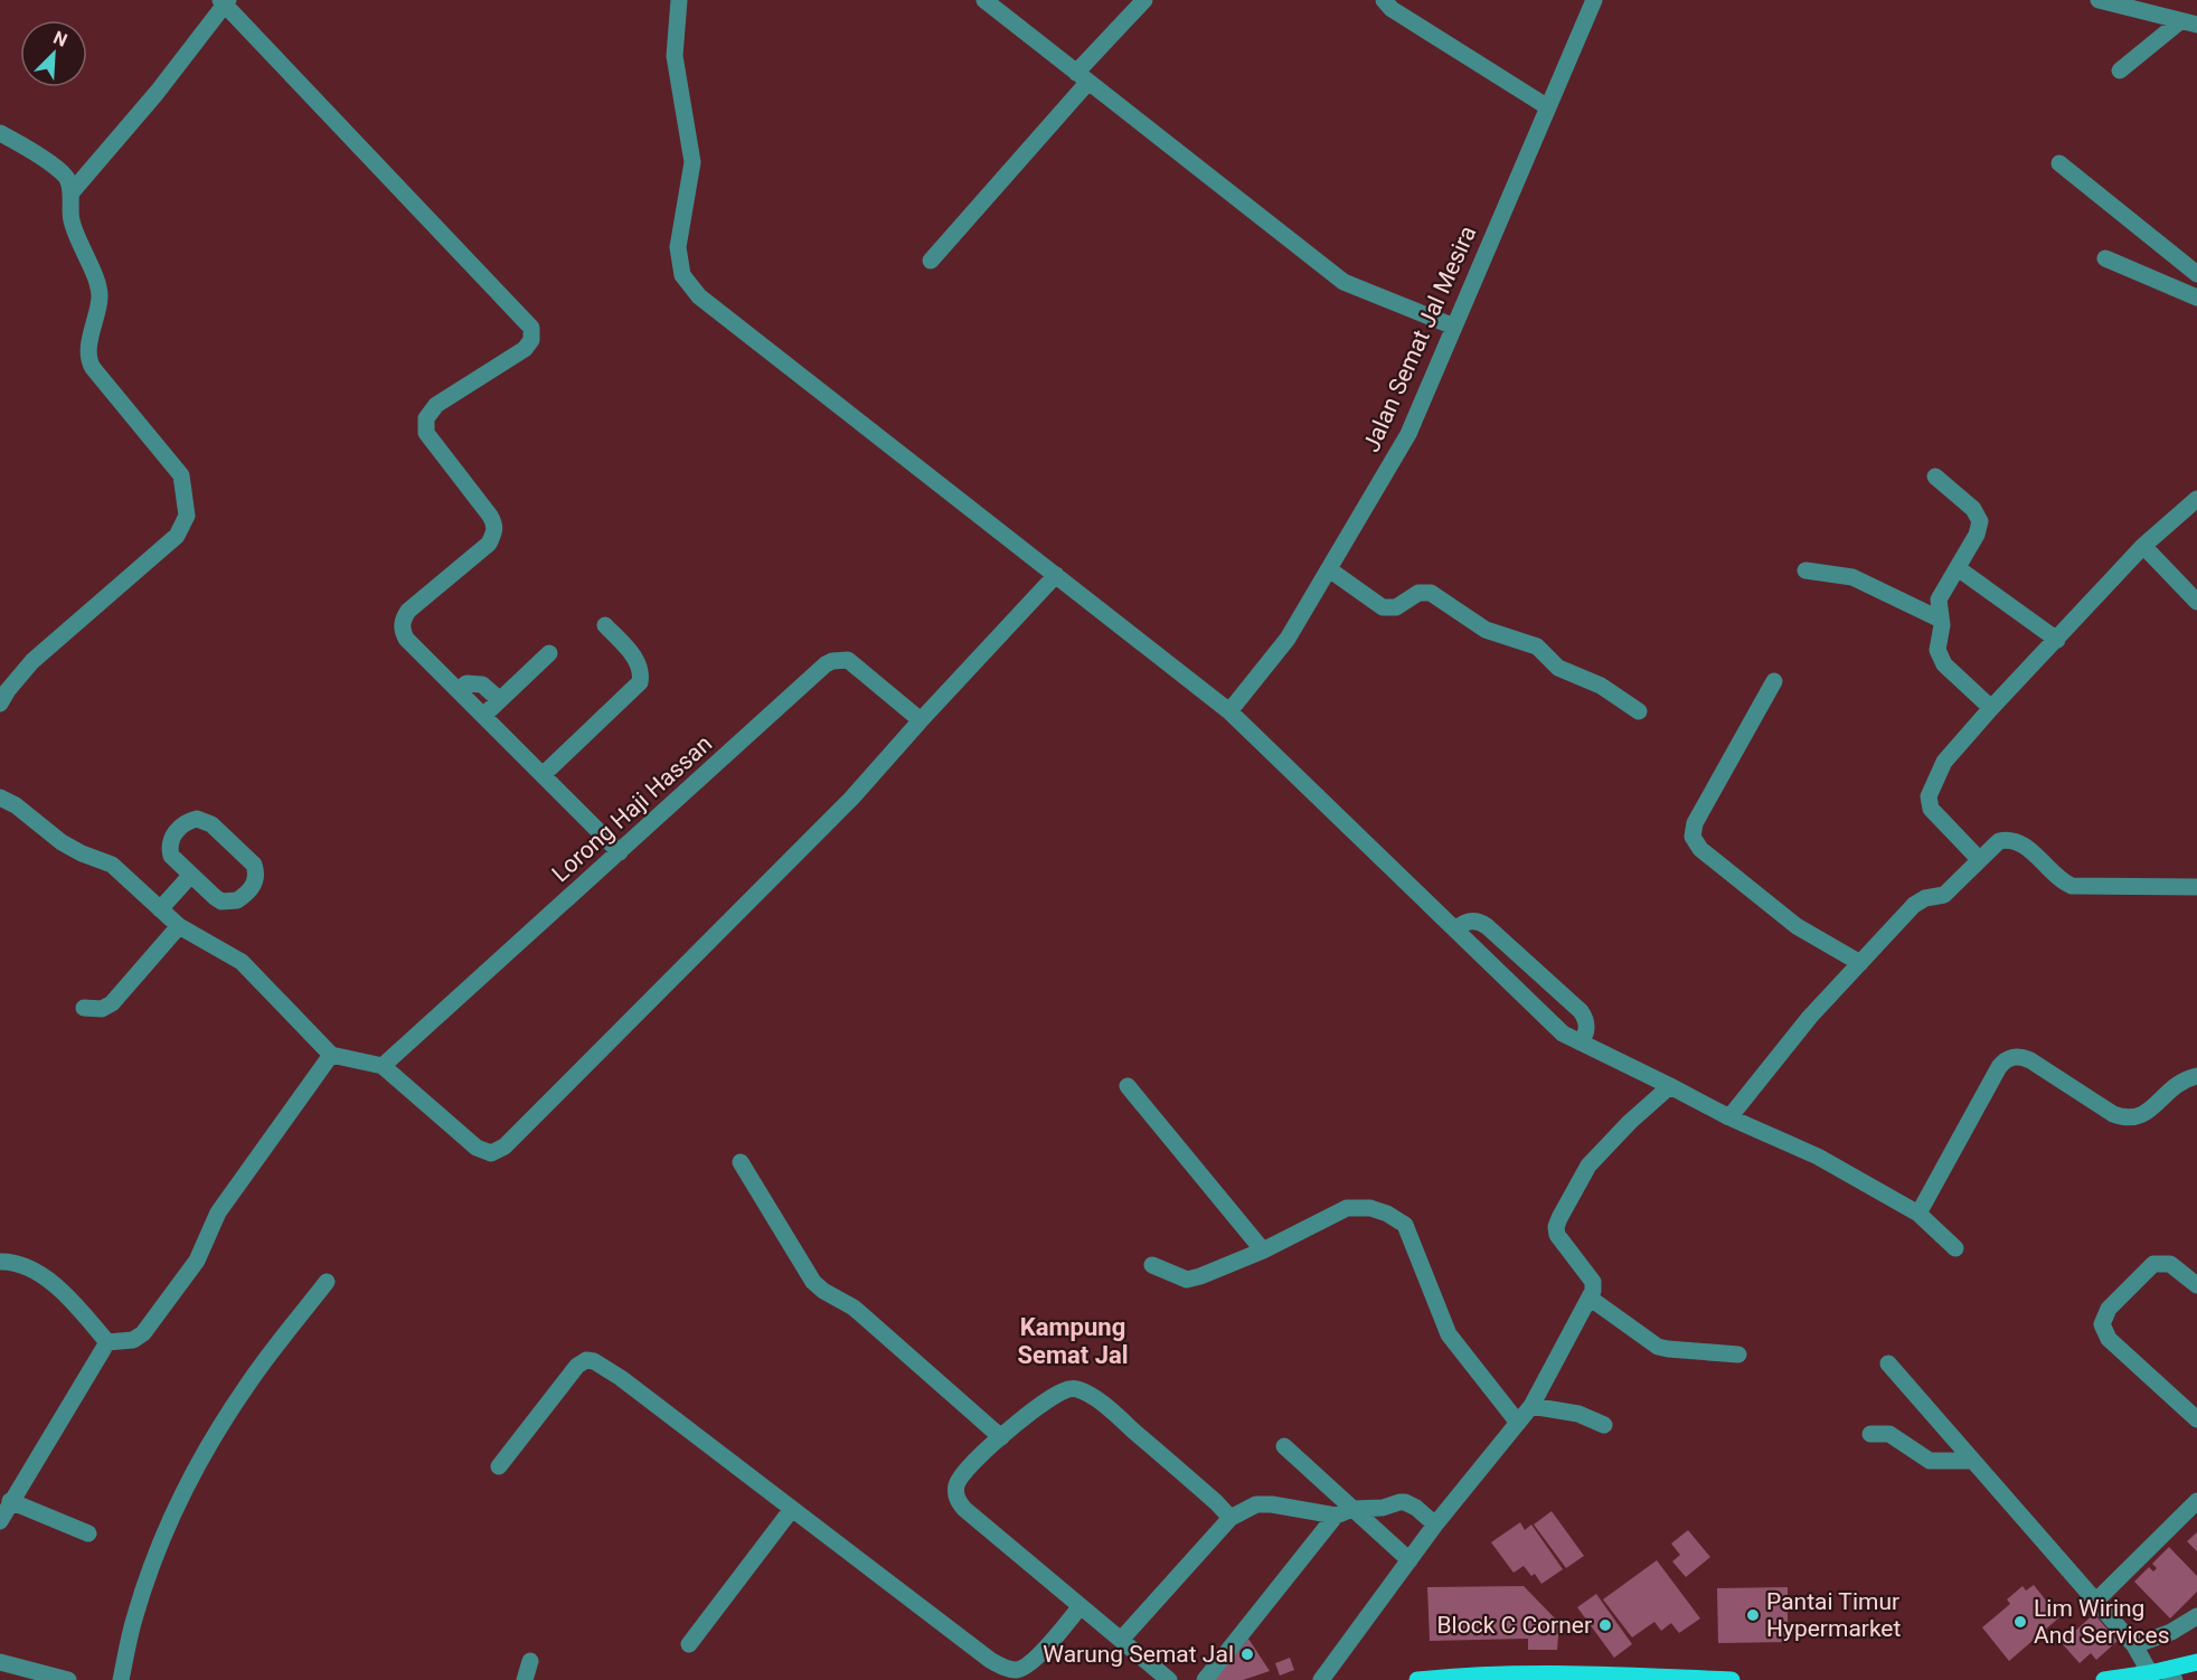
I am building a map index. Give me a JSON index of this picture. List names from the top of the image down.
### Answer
{
  "streets": {
    "street": ["Jalan Semat Jal Mesira", "Lorong Haji Hassan"]
  },
  "districts": ["Kampung Semat Jal"],
  "places": [
    "Pantai Timur Hypermarket",
    "Lim Wiring And Services",
    "Block C Corner",
    "Warung Semat Jal"
  ],
  "north": "top right"
}
